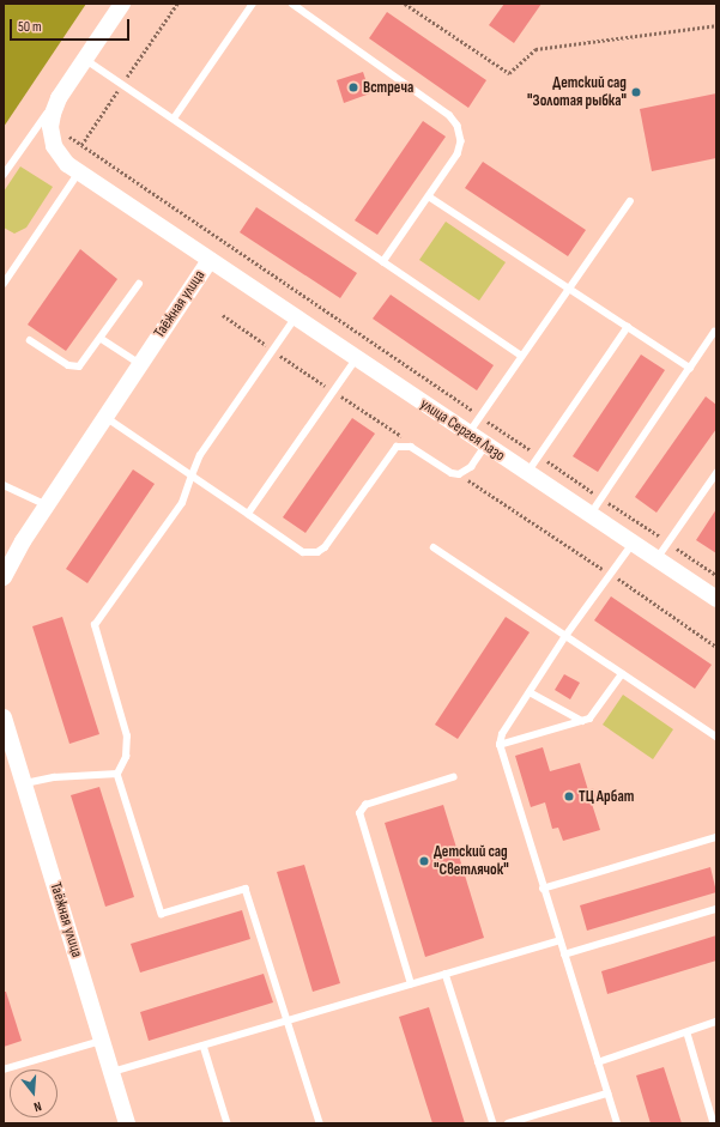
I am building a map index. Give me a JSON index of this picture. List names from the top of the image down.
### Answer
{
  "streets": {
    "street": ["Таёжная улица", "улица Сергея Лазо"]
  },
  "crossings": [
    ["Таёжная улица", "улица Сергея Лазо"]
  ],
  "places": [
    "Встреча",
    "Детский сад \"Золотая рыбка\"",
    "ТЦ Арбат",
    "Детский сад \"Светлячок\""
  ],
  "scale_bar": "50 m",
  "north": "bottom"
}
